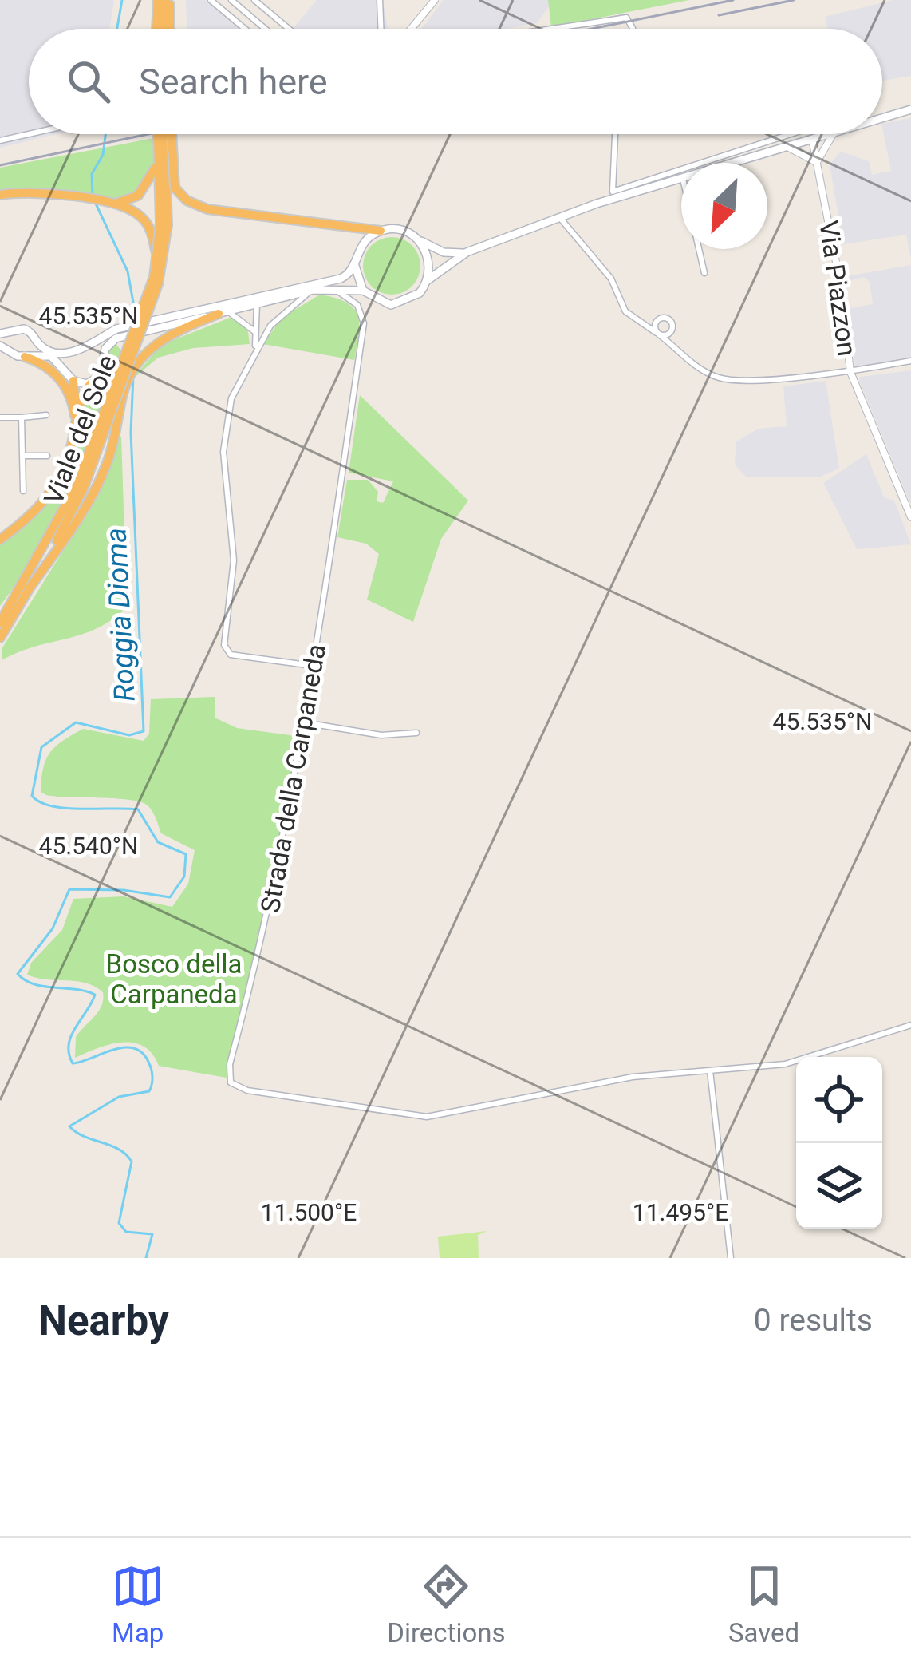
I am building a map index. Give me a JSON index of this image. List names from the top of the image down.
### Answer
{
  "streets": {
    "highway": ["Viale del Sole"],
    "street": ["Via Piazzon", "Strada della Carpaneda"]
  },
  "water": ["Roggia Dioma"],
  "parks": ["Bosco della Carpaneda"],
  "north": "bottom left",
  "page": {
    "search": "Search here",
    "heading": ["Nearby", "0 results"],
    "nav": ["Map", "Directions", "Saved"]
  },
  "coordinates": [
    "45.535°N",
    "45.540°N",
    "11.500°E",
    "11.495°E"
  ]
}
